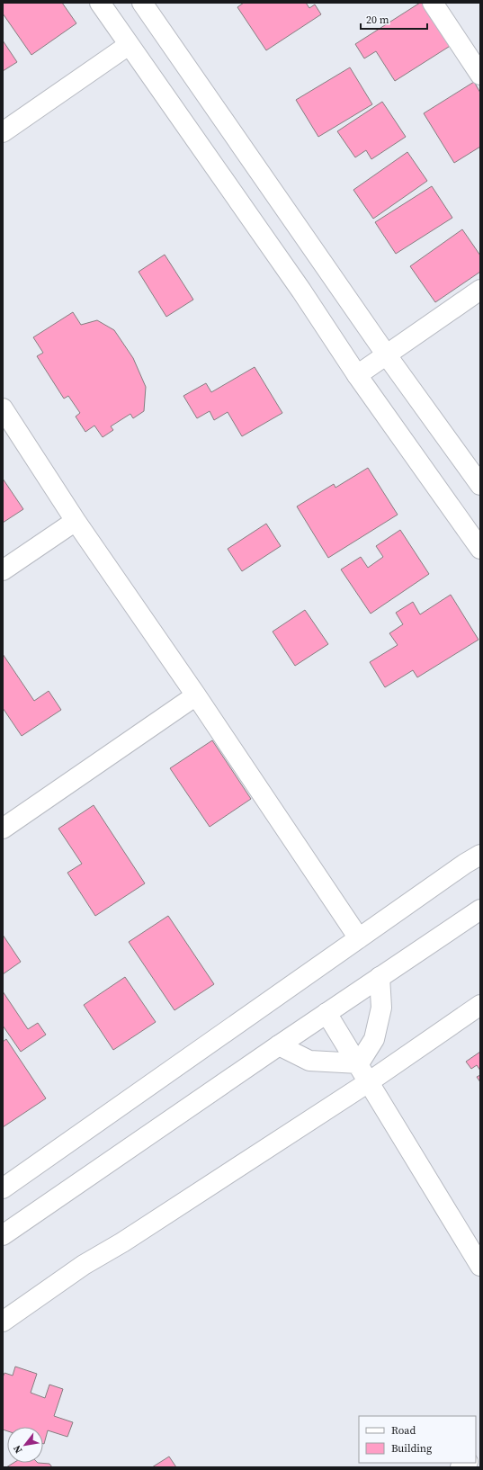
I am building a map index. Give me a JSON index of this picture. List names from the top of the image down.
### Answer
{
  "legend": ["Road", "Building"],
  "scale_bar": "20 m",
  "north": "bottom left"
}
